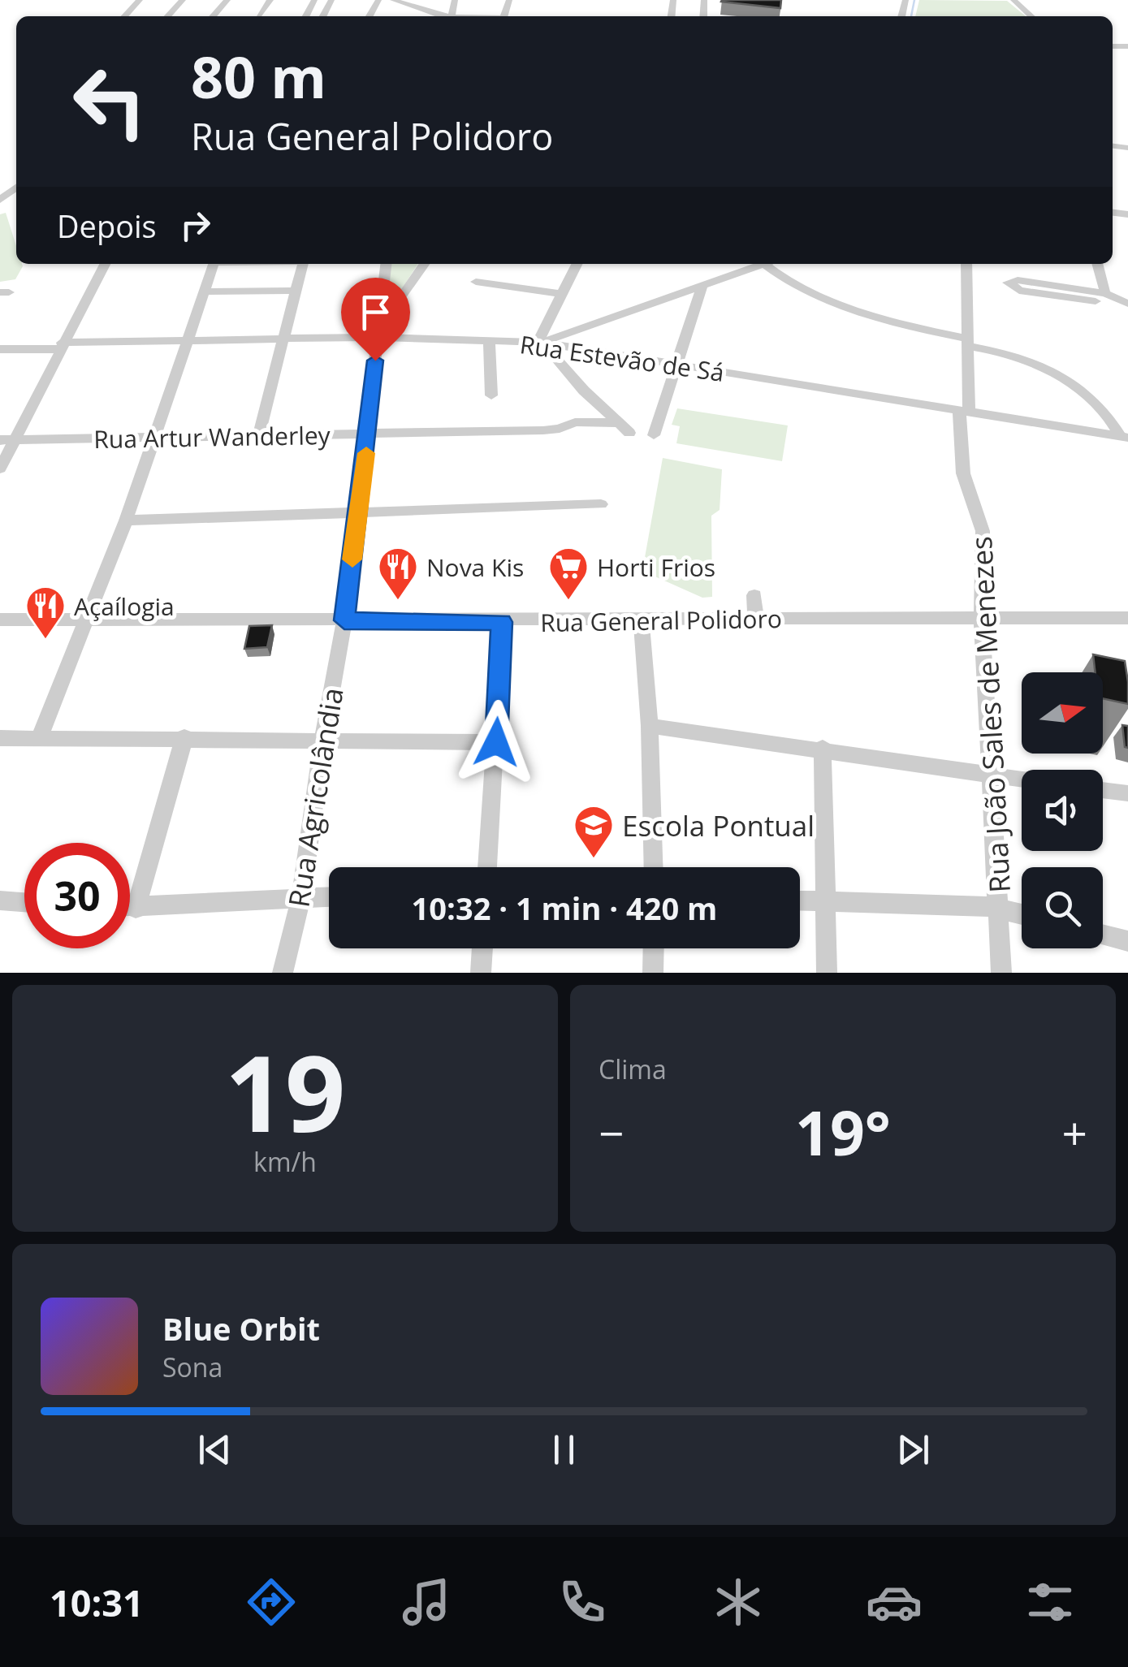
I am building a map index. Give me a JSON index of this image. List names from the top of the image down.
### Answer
{
  "streets": {
    "street": [
      "Rua Estevão de Sá",
      "Rua Artur Wanderley",
      "Rua General Polidoro",
      "Rua João Sales de Menezes",
      "Rua Agricolândia"
    ]
  },
  "crossings": [
    ["Rua Estevão de Sá", "Rua João Sales de Menezes"],
    ["Rua Estevão de Sá", "Rua Agricolândia"],
    ["Rua Artur Wanderley", "Rua Agricolândia"],
    ["Rua General Polidoro", "Rua João Sales de Menezes"],
    ["Rua General Polidoro", "Rua Agricolândia"]
  ],
  "places": {
    "restaurant": ["Nova Kis", "Açaílogia"],
    "supermarket": ["Horti Frios"],
    "school or university": ["Escola Pontual"]
  },
  "north": "right",
  "page": {
    "turn": ["80 m", "Rua General Polidoro"],
    "then": "Depois",
    "limit": "30",
    "trip": "10:32 · 1 min · 420 m",
    "tile": [
      ["19", "km/h"],
      "Clima"
    ],
    "heat": ["−", "19°", "+"],
    "song": ["Blue Orbit", "Sona"],
    "tabs": "10:31"
  }
}
